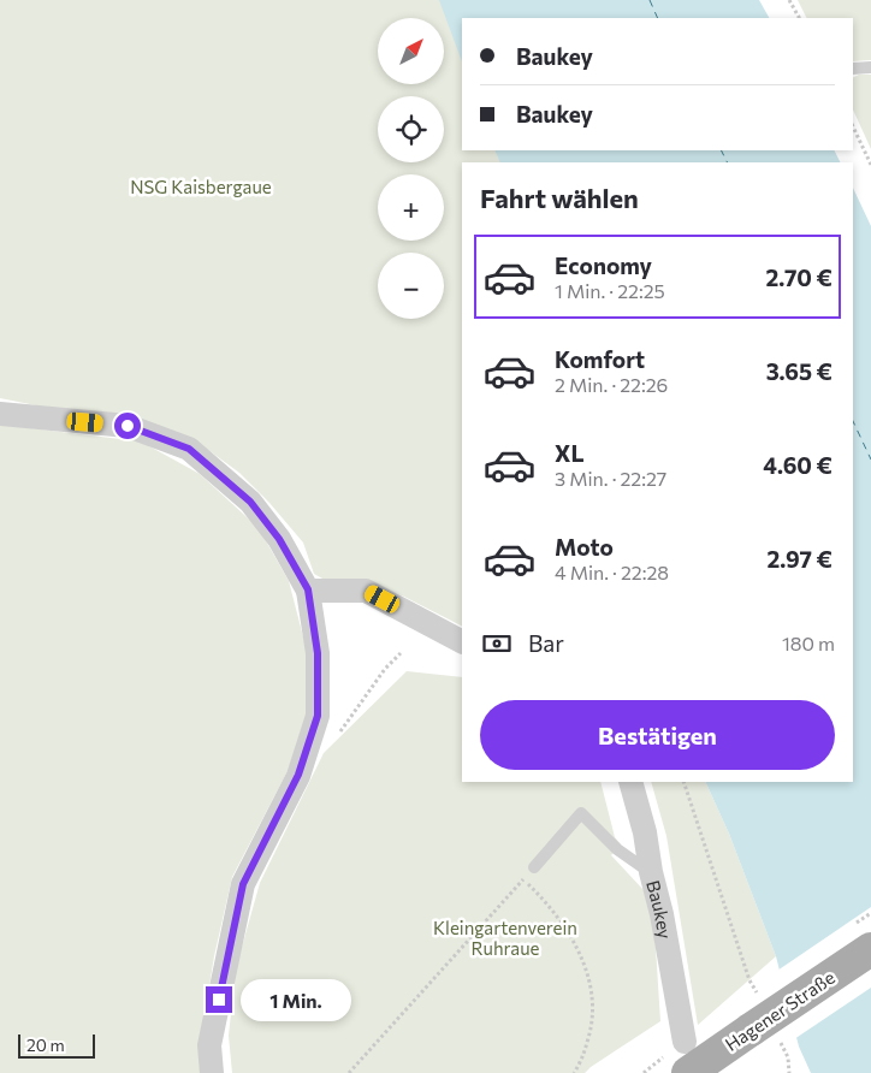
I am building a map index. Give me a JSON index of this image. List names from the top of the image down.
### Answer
{
  "streets": {
    "main road": ["Hagener Straße"],
    "street": ["Baukey"]
  },
  "parks": ["NSG Kaisbergaue", "Kleingartenverein Ruhraue"],
  "scale_bar": "20 m",
  "north": "top right",
  "page": {
    "map_buttons": ["+", "−"],
    "banner": ["Baukey", "Baukey"],
    "heading": "Fahrt wählen",
    "list": [
      {
        "name": "Economy",
        "note": "1 Min. · 22:25",
        "value": "2.70 €"
      },
      {
        "name": "Komfort",
        "note": "2 Min. · 22:26",
        "value": "3.65 €"
      },
      {
        "name": "XL",
        "note": "3 Min. · 22:27",
        "value": "4.60 €"
      },
      {
        "name": "Moto",
        "note": "4 Min. · 22:28",
        "value": "2.97 €"
      }
    ],
    "pay": ["Bar", "180 m"],
    "buttons": "Bestätigen",
    "bubble": "1 Min.",
    "scale": "20 m"
  }
}
